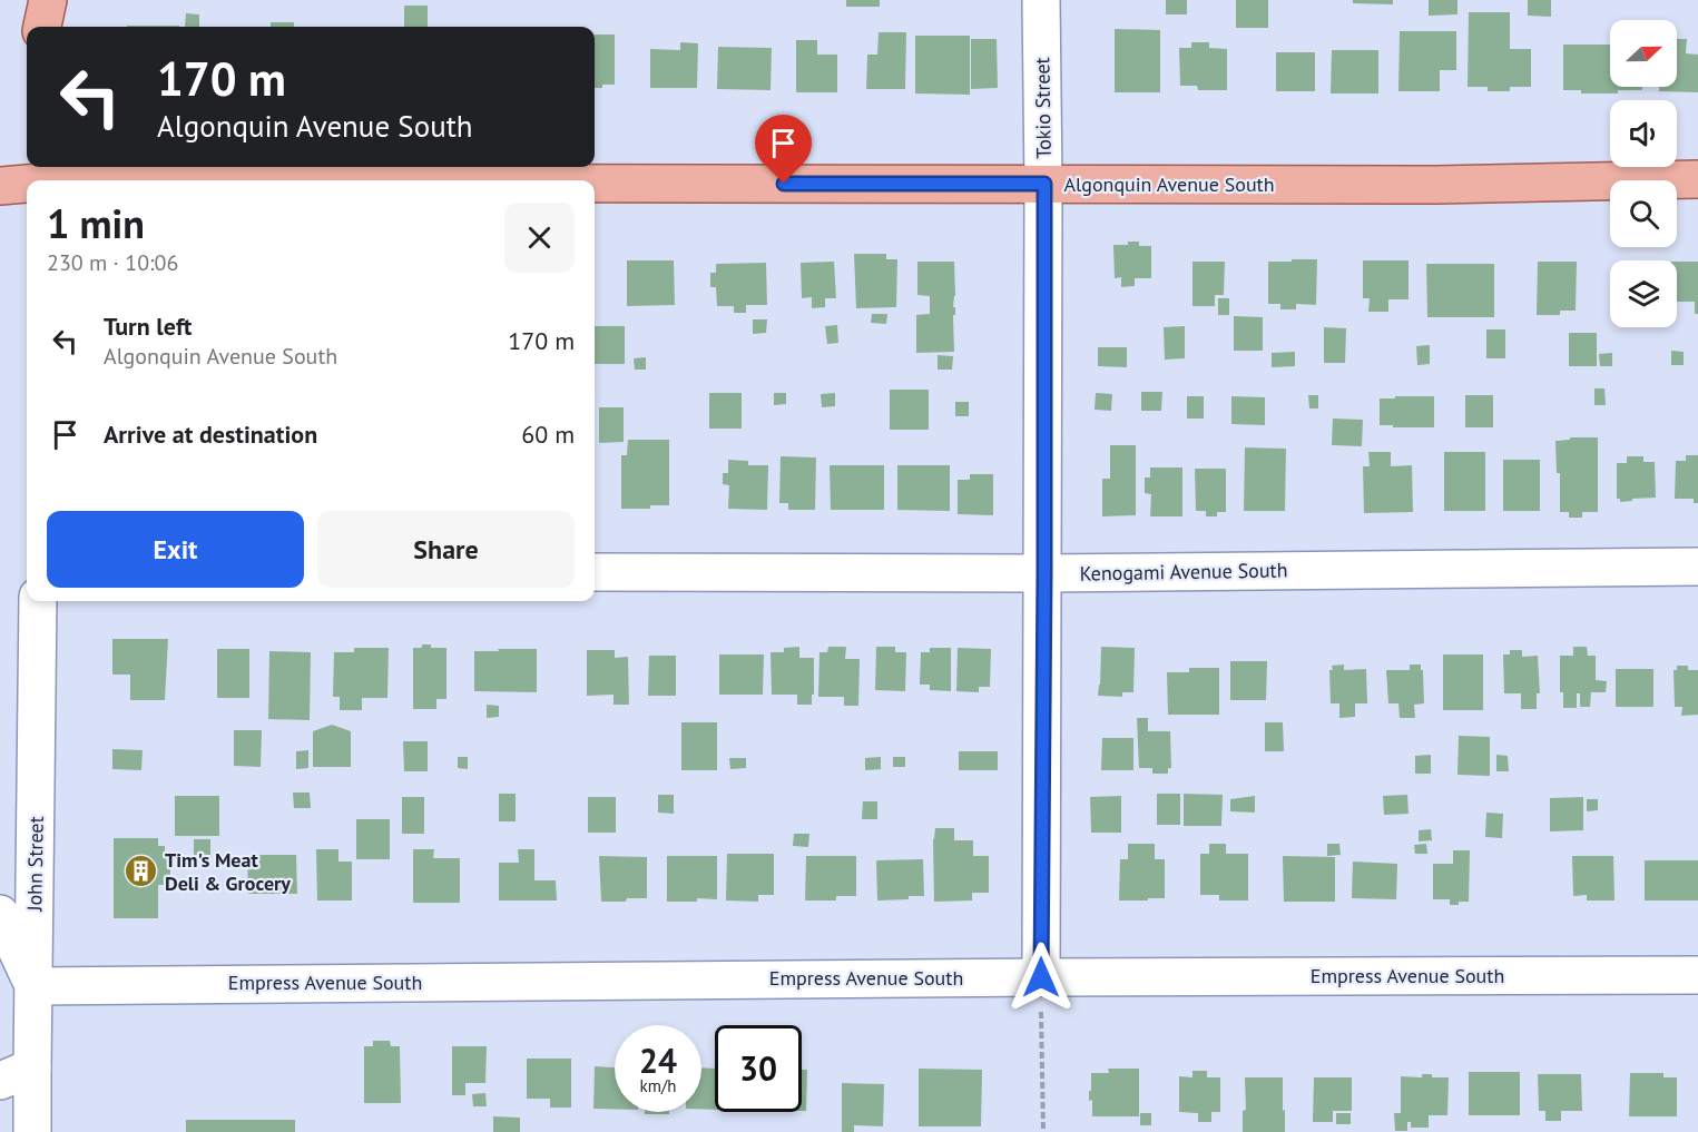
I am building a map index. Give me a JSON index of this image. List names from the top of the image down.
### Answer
{
  "streets": {
    "main road": ["Algonquin Avenue South"],
    "street": [
      "Tokio Street",
      "Kenogami Avenue South",
      "John Street",
      "Empress Avenue South"
    ]
  },
  "crossings": [
    ["Tokio Street", "Algonquin Avenue South"],
    ["Tokio Street", "Kenogami Avenue South"],
    ["Tokio Street", "Empress Avenue South"],
    ["John Street", "Empress Avenue South"]
  ],
  "places": {
    "building": ["Tim's Meat Deli & Grocery"]
  },
  "north": "right",
  "page": {
    "turn": ["170 m", "Algonquin Avenue South"],
    "heading": ["1 min", "230 m · 10:06"],
    "list": [
      {
        "name": "Turn left",
        "note": "Algonquin Avenue South",
        "value": "170 m"
      },
      {
        "name": "Arrive at destination",
        "value": "60 m"
      }
    ],
    "buttons": ["Exit", "Share"],
    "speed": "24 km/h",
    "limit": "30"
  }
}
